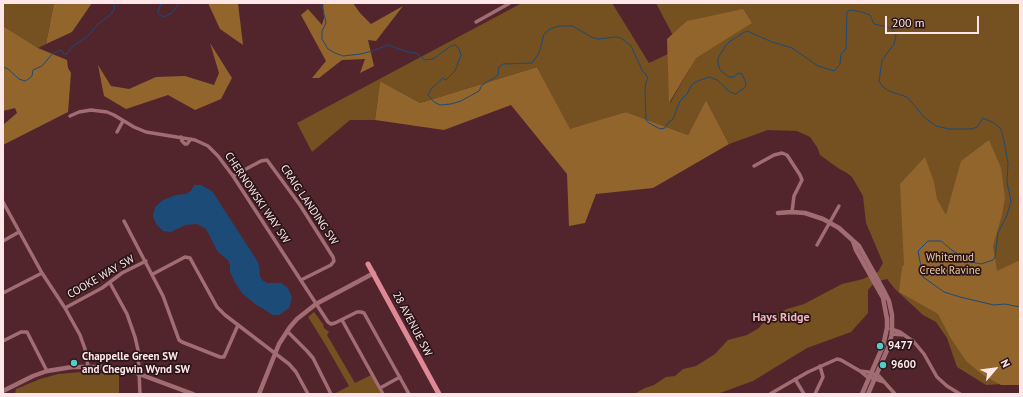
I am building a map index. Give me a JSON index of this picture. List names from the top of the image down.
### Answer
{
  "streets": {
    "main road": ["28 AVENUE SW"],
    "street": ["CHERNOWSKI WAY SW", "CRAIG LANDING SW", "COOKE WAY SW"]
  },
  "crossings": [
    ["CHERNOWSKI WAY SW", "CRAIG LANDING SW"]
  ],
  "districts": ["Hays Ridge"],
  "parks": ["Whitemud Creek Ravine"],
  "places": ["9477", "Chappelle Green SW and Chegwin Wynd SW", "9600"],
  "scale_bar": "200 m",
  "north": "top right"
}
